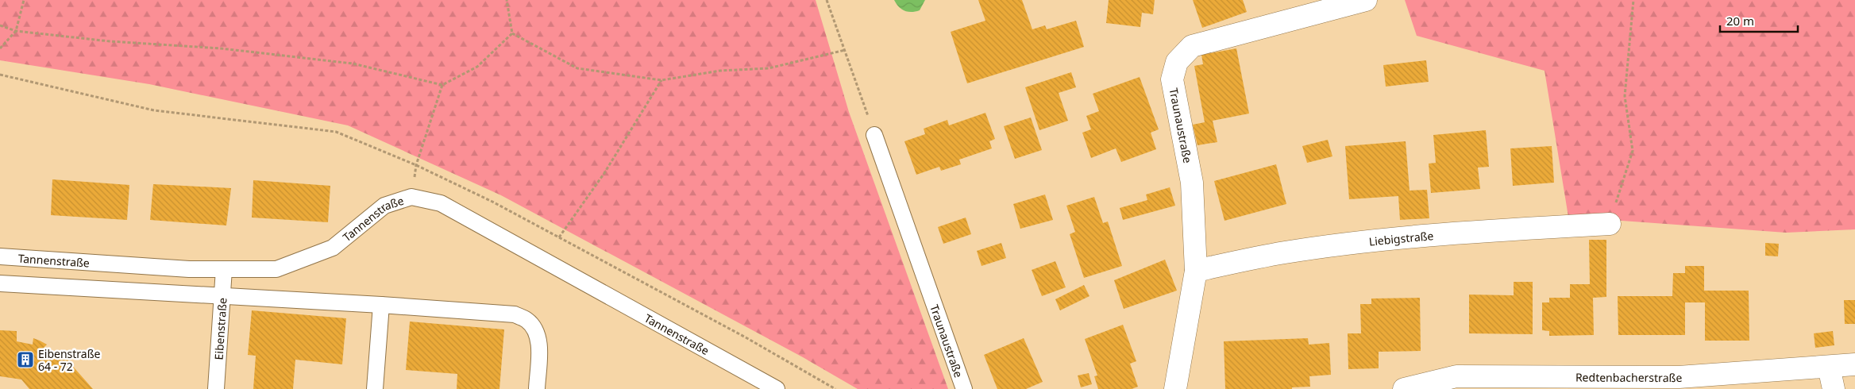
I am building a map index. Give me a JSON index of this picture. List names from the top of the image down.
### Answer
{
  "streets": {
    "street": ["Traunaustraße", "Liebigstraße", "Redtenbacherstraße"],
    "lane": ["Tannenstraße", "Eibenstraße"]
  },
  "crossings": [
    ["Traunaustraße", "Liebigstraße"],
    ["Tannenstraße", "Eibenstraße"]
  ],
  "places": {
    "building": ["Eibenstraße 64 - 72"]
  },
  "scale_bar": "20 m"
}
